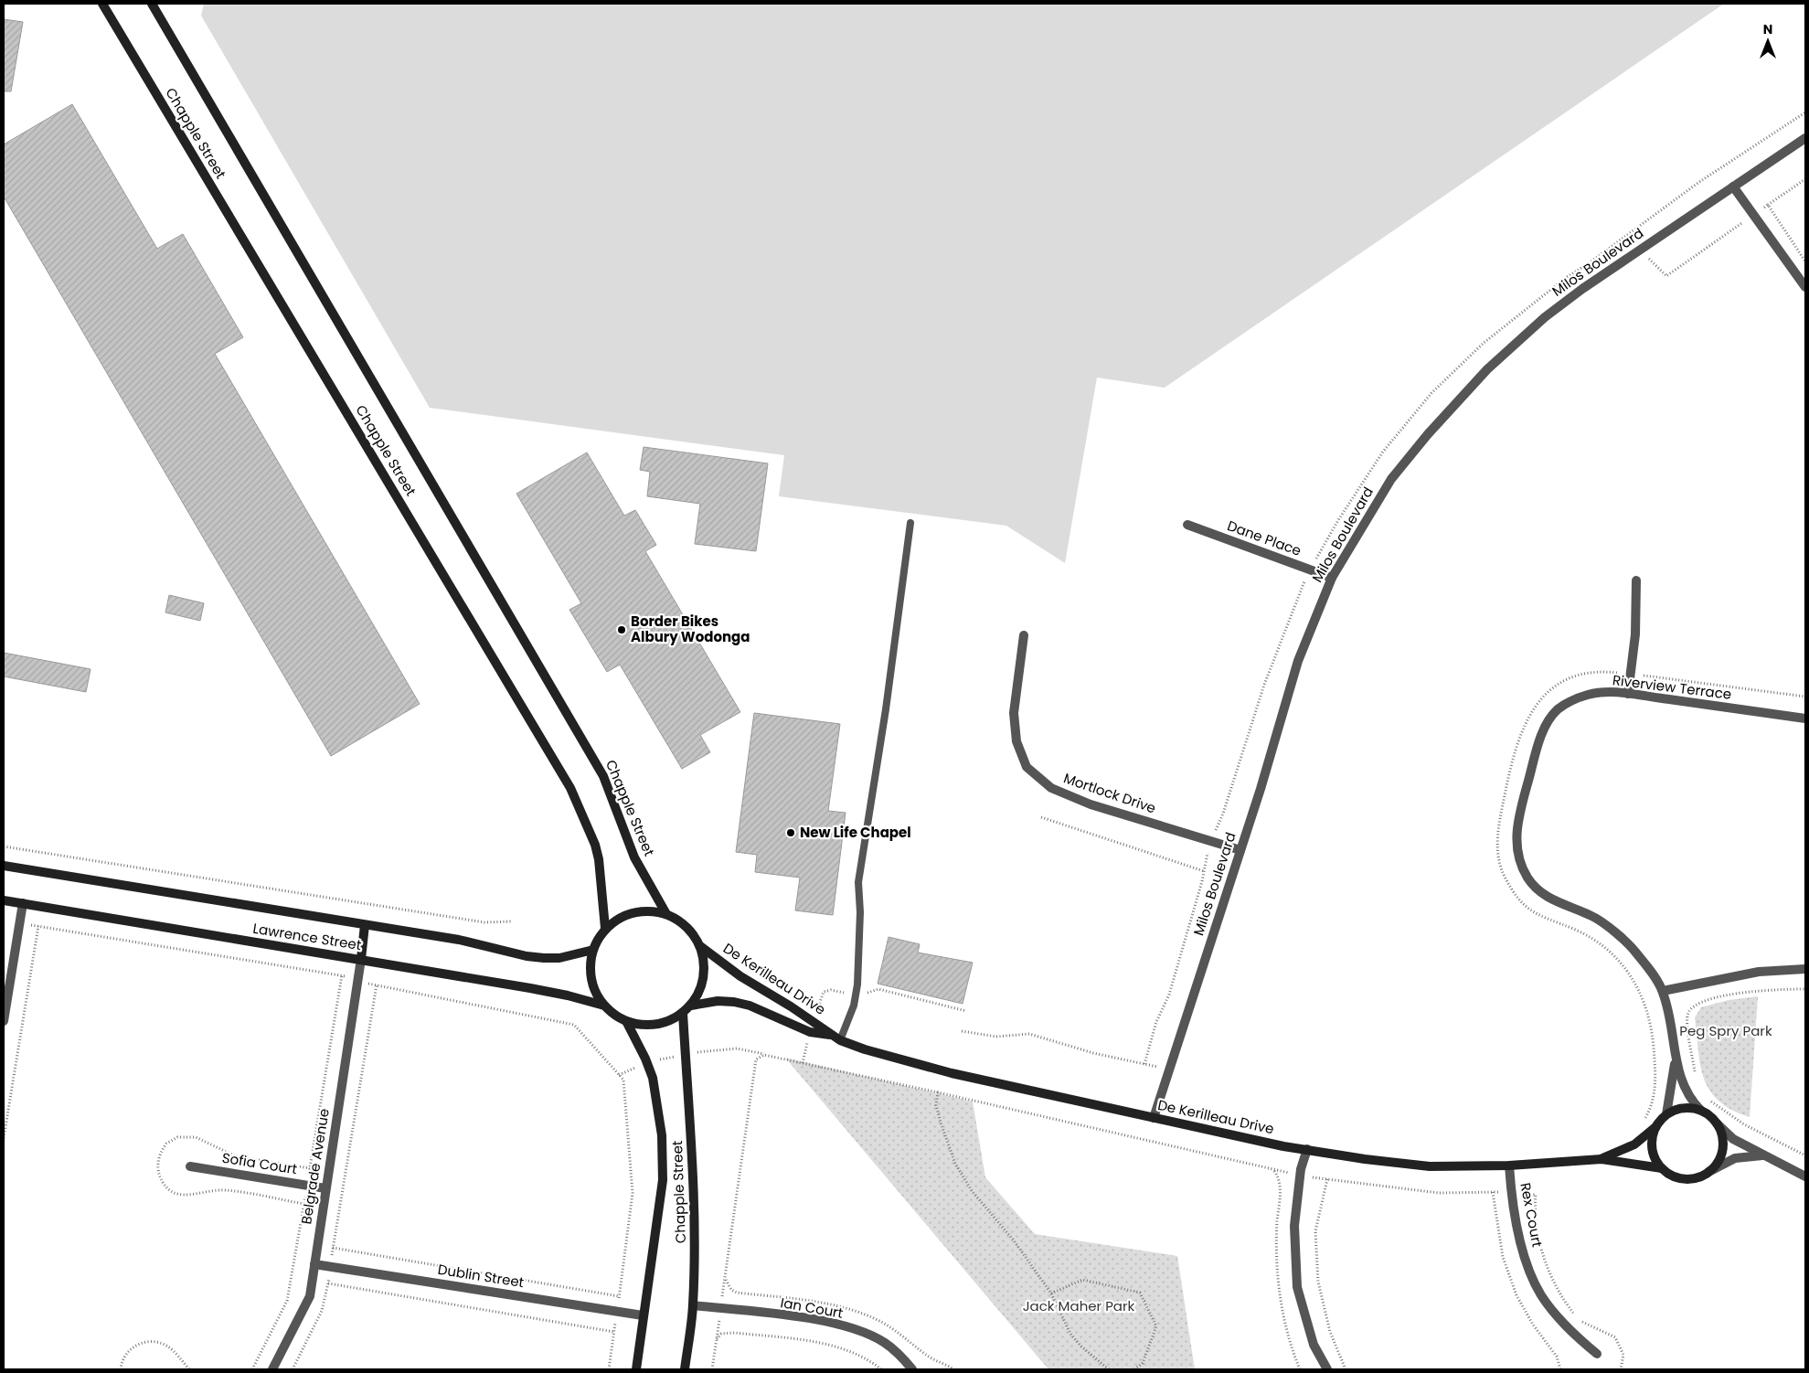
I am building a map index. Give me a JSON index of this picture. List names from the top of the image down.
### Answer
{
  "streets": {
    "street": [
      "Chapple Street",
      "Milos Boulevard",
      "Dane Place",
      "Riverview Terrace",
      "Mortlock Drive",
      "Lawrence Street",
      "De Kerilleau Drive",
      "Sofia Court",
      "Belgrade Avenue",
      "Rex Court",
      "Dublin Street",
      "Ian Court"
    ]
  },
  "crossings": [
    ["Chapple Street", "Lawrence Street"],
    ["Chapple Street", "De Kerilleau Drive"],
    ["Chapple Street", "Dublin Street"],
    ["Chapple Street", "Ian Court"],
    ["Milos Boulevard", "Dane Place"],
    ["Milos Boulevard", "Mortlock Drive"],
    ["Milos Boulevard", "De Kerilleau Drive"],
    ["Riverview Terrace", "De Kerilleau Drive"],
    ["Lawrence Street", "De Kerilleau Drive"],
    ["Lawrence Street", "Belgrade Avenue"],
    ["De Kerilleau Drive", "Rex Court"],
    ["Sofia Court", "Belgrade Avenue"],
    ["Belgrade Avenue", "Dublin Street"]
  ],
  "parks": ["Peg Spry Park", "Jack Maher Park"],
  "places": ["Border Bikes Albury Wodonga", "New Life Chapel"],
  "north": "top"
}
